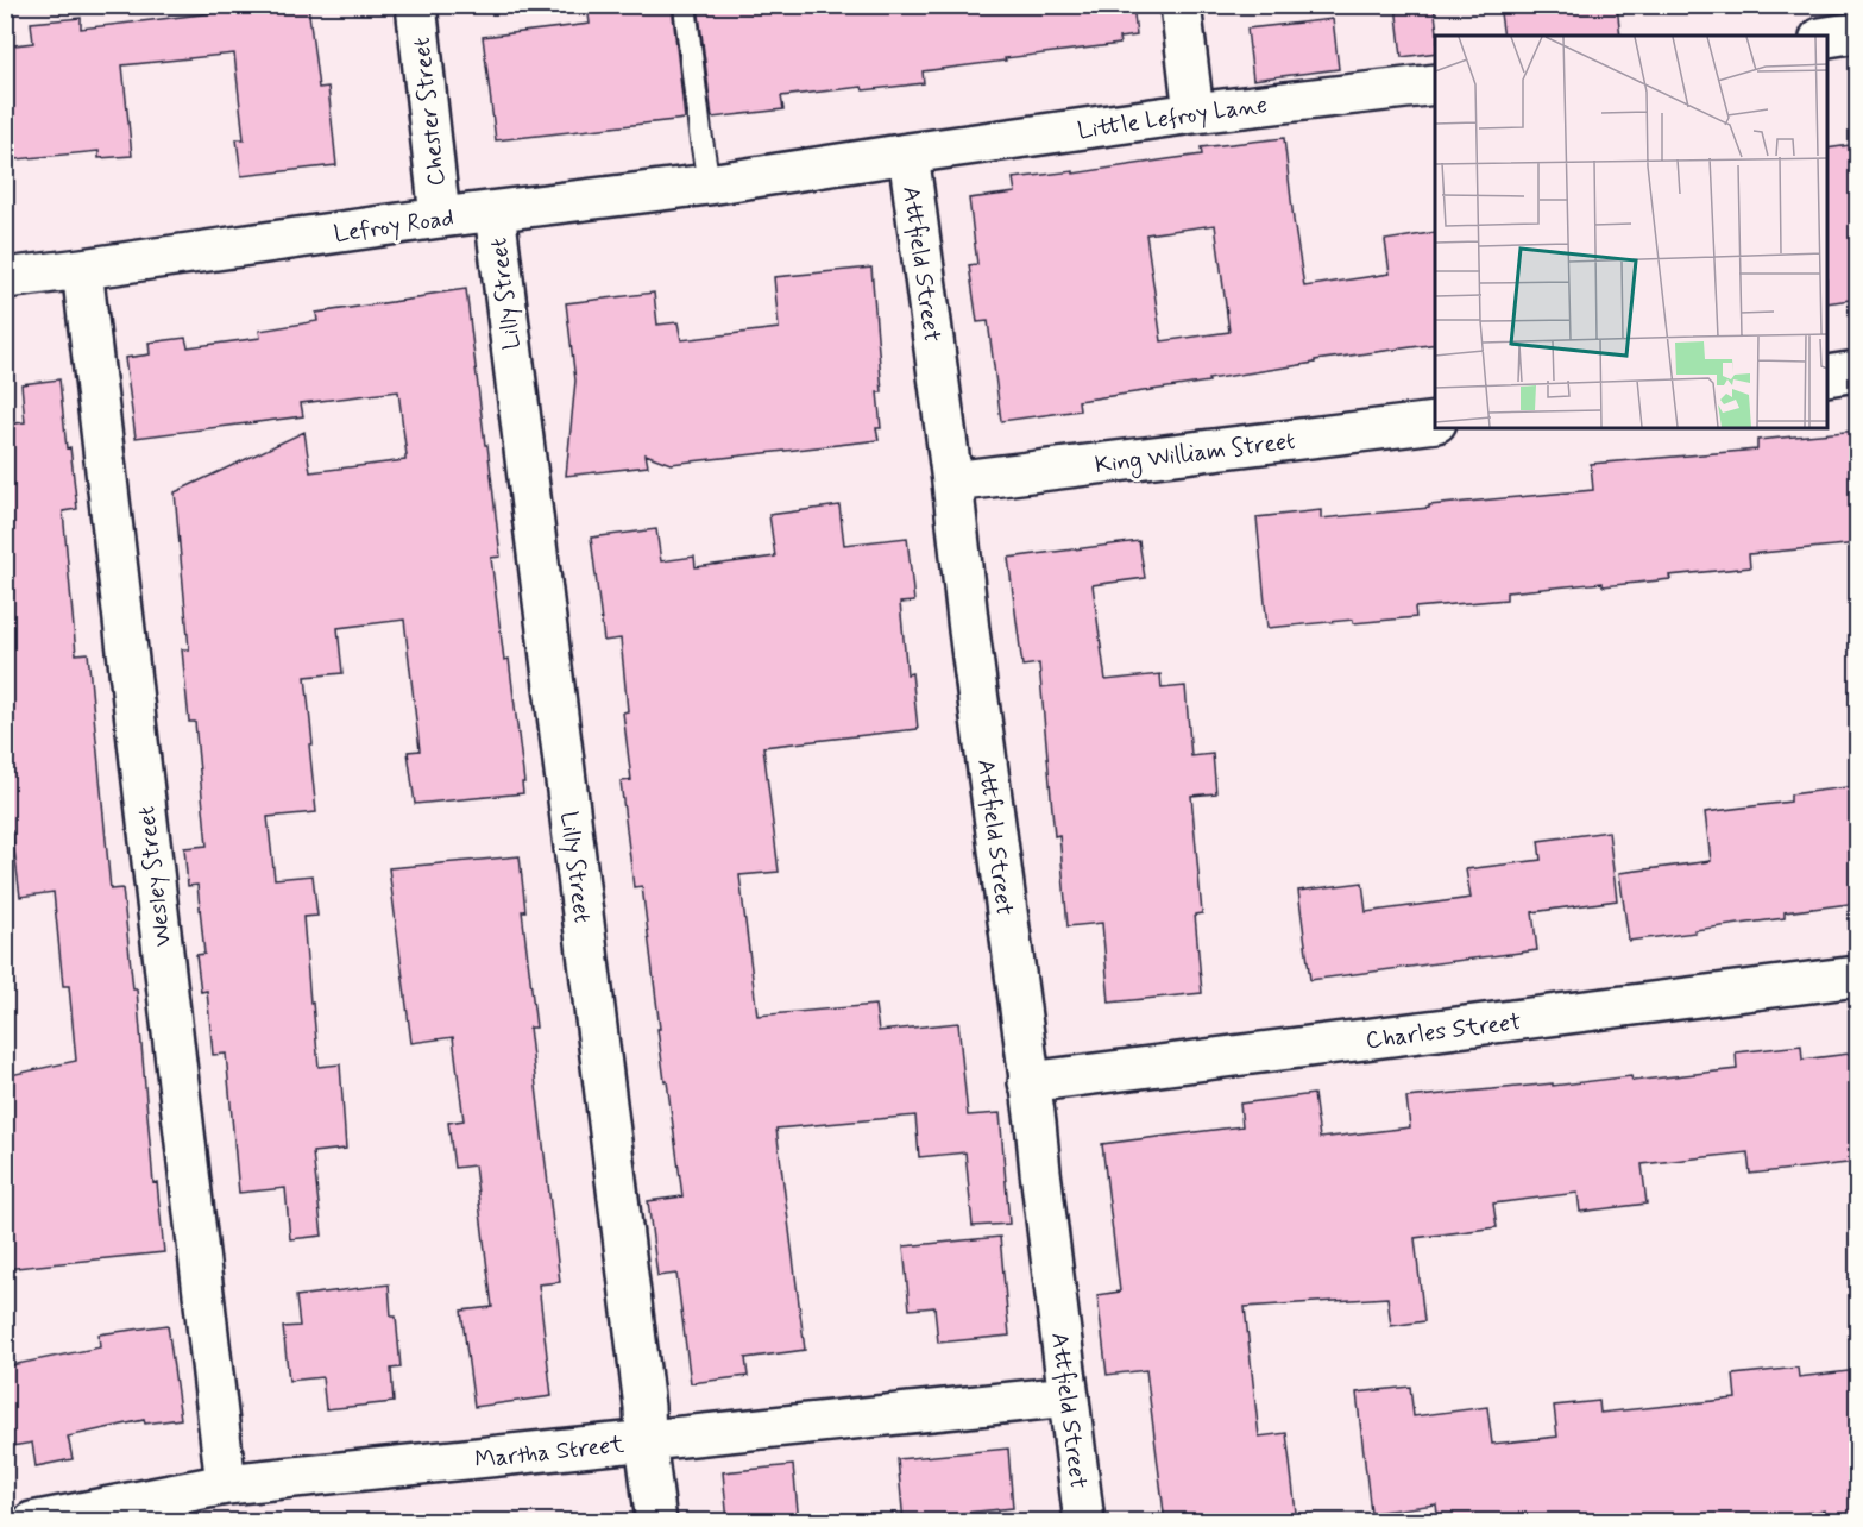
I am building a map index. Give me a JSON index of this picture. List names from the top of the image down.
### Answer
{
  "streets": {
    "street": [
      "Chester Street",
      "Little Lefroy Lane",
      "Lefroy Road",
      "Attfield Street",
      "Lilly Street",
      "King William Street",
      "Wesley Street",
      "Charles Street",
      "Martha Street"
    ]
  },
  "crossings": [
    ["Chester Street", "Lefroy Road"],
    ["Little Lefroy Lane", "Lefroy Road"],
    ["Little Lefroy Lane", "Attfield Street"],
    ["Lefroy Road", "Attfield Street"],
    ["Lefroy Road", "Lilly Street"],
    ["Lefroy Road", "Wesley Street"],
    ["Attfield Street", "King William Street"],
    ["Attfield Street", "Charles Street"],
    ["Attfield Street", "Martha Street"],
    ["Lilly Street", "Martha Street"],
    ["Wesley Street", "Martha Street"]
  ]
}
